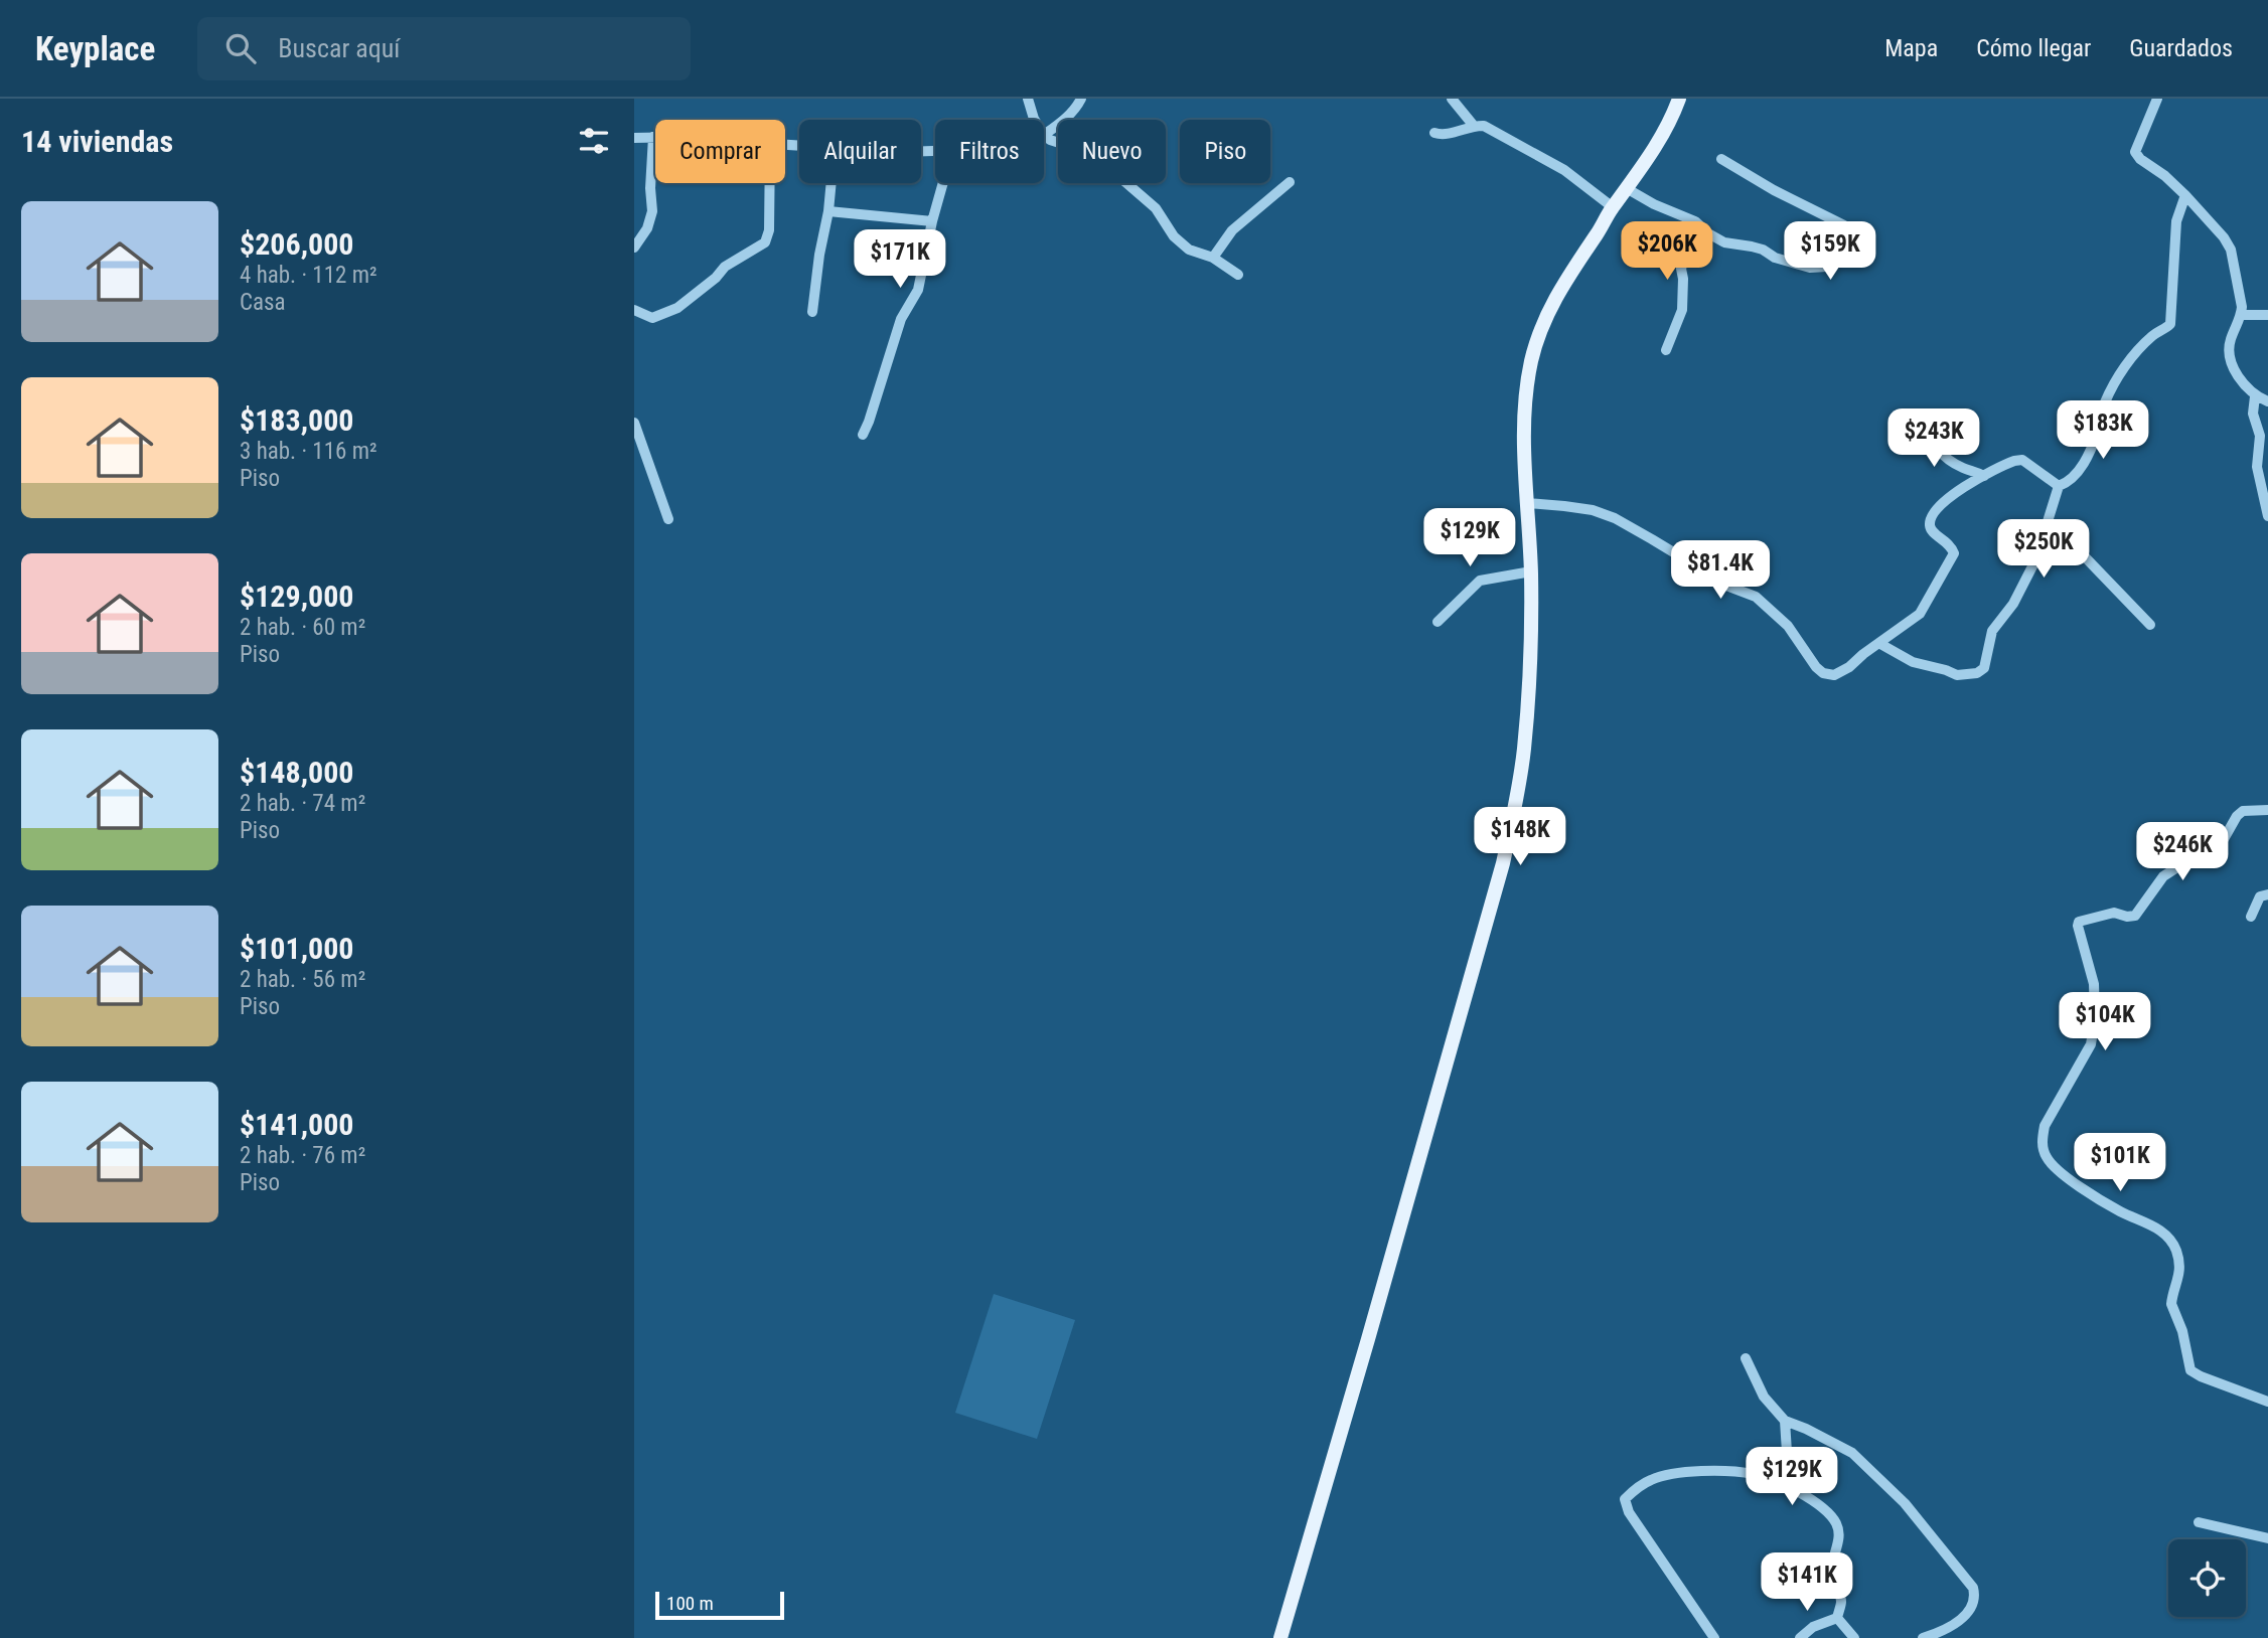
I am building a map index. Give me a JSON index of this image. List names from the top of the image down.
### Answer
{
  "scale_bar": "100 m",
  "page": {
    "header": "Keyplace",
    "search": "Buscar aquí",
    "nav": ["Mapa", "Cómo llegar", "Guardados"],
    "heading": "14 viviendas",
    "chip": [
      "Comprar",
      "Alquilar",
      "Filtros",
      "Nuevo",
      "Piso"
    ],
    "list": [
      {
        "name": "$206,000",
        "note": "4 hab. · 112 m² · Casa"
      },
      {
        "name": "$183,000",
        "note": "3 hab. · 116 m² · Piso"
      },
      {
        "name": "$129,000",
        "note": "2 hab. · 60 m² · Piso"
      },
      {
        "name": "$148,000",
        "note": "2 hab. · 74 m² · Piso"
      },
      {
        "name": "$101,000",
        "note": "2 hab. · 56 m² · Piso"
      },
      {
        "name": "$141,000",
        "note": "2 hab. · 76 m² · Piso"
      }
    ],
    "price": [
      "$206K",
      "$159K",
      "$171K",
      "$183K",
      "$243K",
      "$129K",
      "$250K",
      "$81.4K",
      "$148K",
      "$246K",
      "$104K",
      "$101K",
      "$129K",
      "$141K"
    ],
    "scale": "100 m"
  }
}
